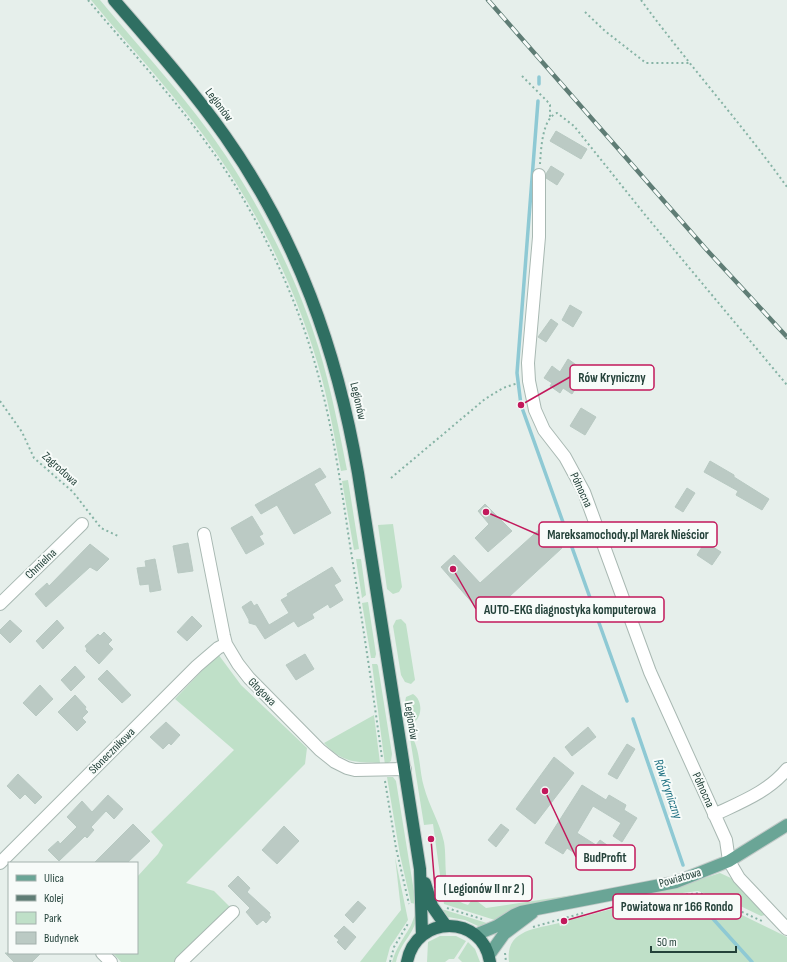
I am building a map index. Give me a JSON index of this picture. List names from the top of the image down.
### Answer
{
  "streets": {
    "highway": ["Legionów"],
    "main road": ["Powiatowa"],
    "street": [
      "Północna",
      "Chmielna",
      "Głogowa",
      "Słonecznikowa"
    ],
    "path": ["Zagrodowa"]
  },
  "crossings": [
    ["Legionów", "Głogowa"],
    ["Północna", "Powiatowa"],
    ["Głogowa", "Słonecznikowa"]
  ],
  "water": ["Rów Kryniczny"],
  "places": [
    "Rów Kryniczny",
    "Mareksamochody.pl Marek Nieścior",
    "AUTO-EKG diagnostyka komputerowa",
    "BudProfit",
    "( Legionów II nr 2 )",
    "Powiatowa nr 166 Rondo"
  ],
  "legend": [
    "Ulica",
    "Kolej",
    "Park",
    "Budynek"
  ],
  "scale_bar": "50 m"
}
